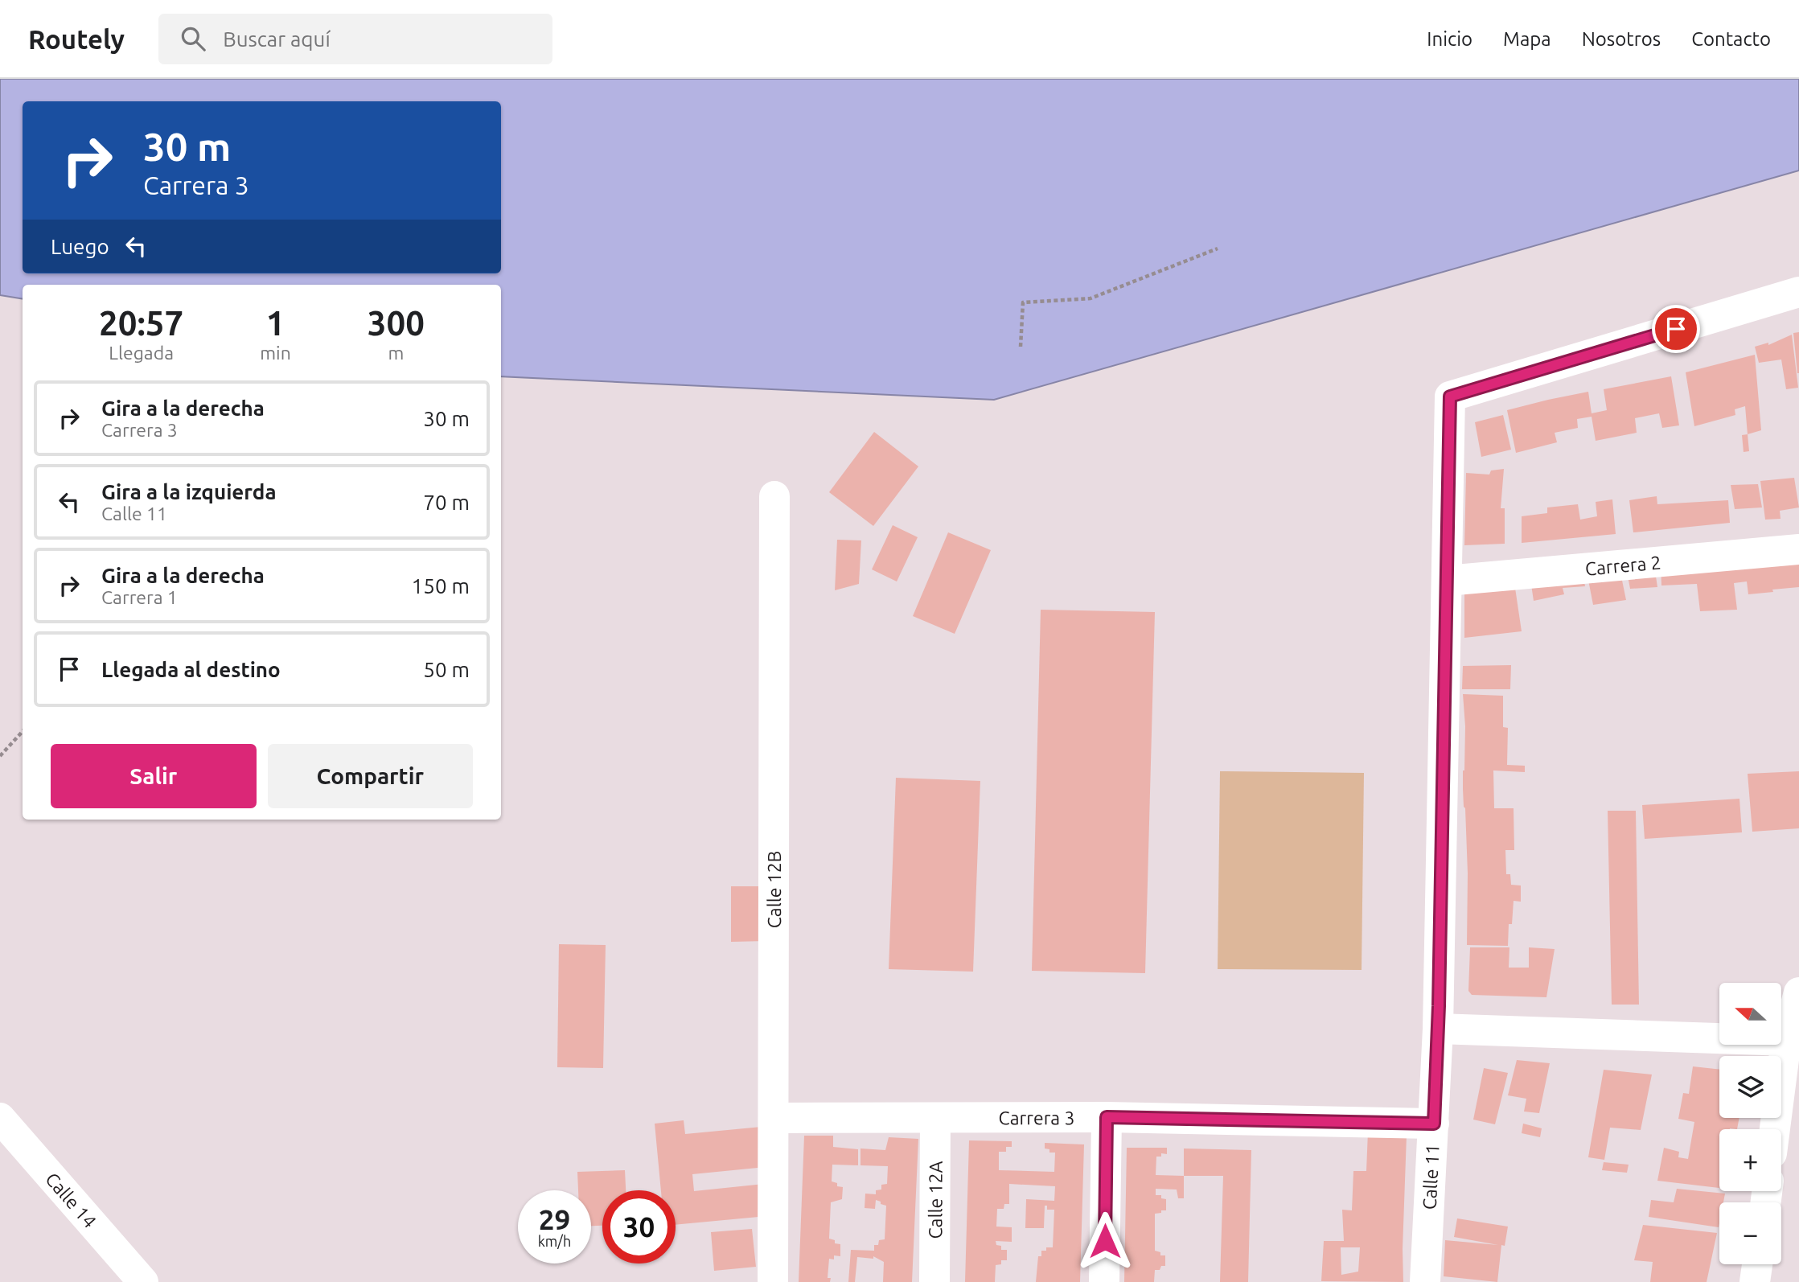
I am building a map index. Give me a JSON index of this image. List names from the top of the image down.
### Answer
{
  "streets": {
    "street": [
      "Carrera 2",
      "Calle 12B",
      "Carrera 3",
      "Calle 11",
      "Calle 14",
      "Calle 12A"
    ]
  },
  "crossings": [
    ["Carrera 2", "Calle 11"],
    ["Calle 12B", "Carrera 3"],
    ["Carrera 3", "Calle 11"],
    ["Carrera 3", "Calle 12A"]
  ],
  "north": "left",
  "page": {
    "header": "Routely",
    "search": "Buscar aquí",
    "nav": [
      "Inicio",
      "Mapa",
      "Nosotros",
      "Contacto"
    ],
    "turn": ["30 m", "Carrera 3"],
    "then": "Luego",
    "eta": [
      "20:57",
      "Llegada",
      "1",
      "min",
      "300",
      "m"
    ],
    "list": [
      {
        "name": "Gira a la derecha",
        "note": "Carrera 3",
        "value": "30 m"
      },
      {
        "name": "Gira a la izquierda",
        "note": "Calle 11",
        "value": "70 m"
      },
      {
        "name": "Gira a la derecha",
        "note": "Carrera 1",
        "value": "150 m"
      },
      {
        "name": "Llegada al destino",
        "value": "50 m"
      }
    ],
    "buttons": ["Salir", "Compartir"],
    "map_buttons": ["+", "−"],
    "speed": "29 km/h",
    "limit": "30"
  }
}
